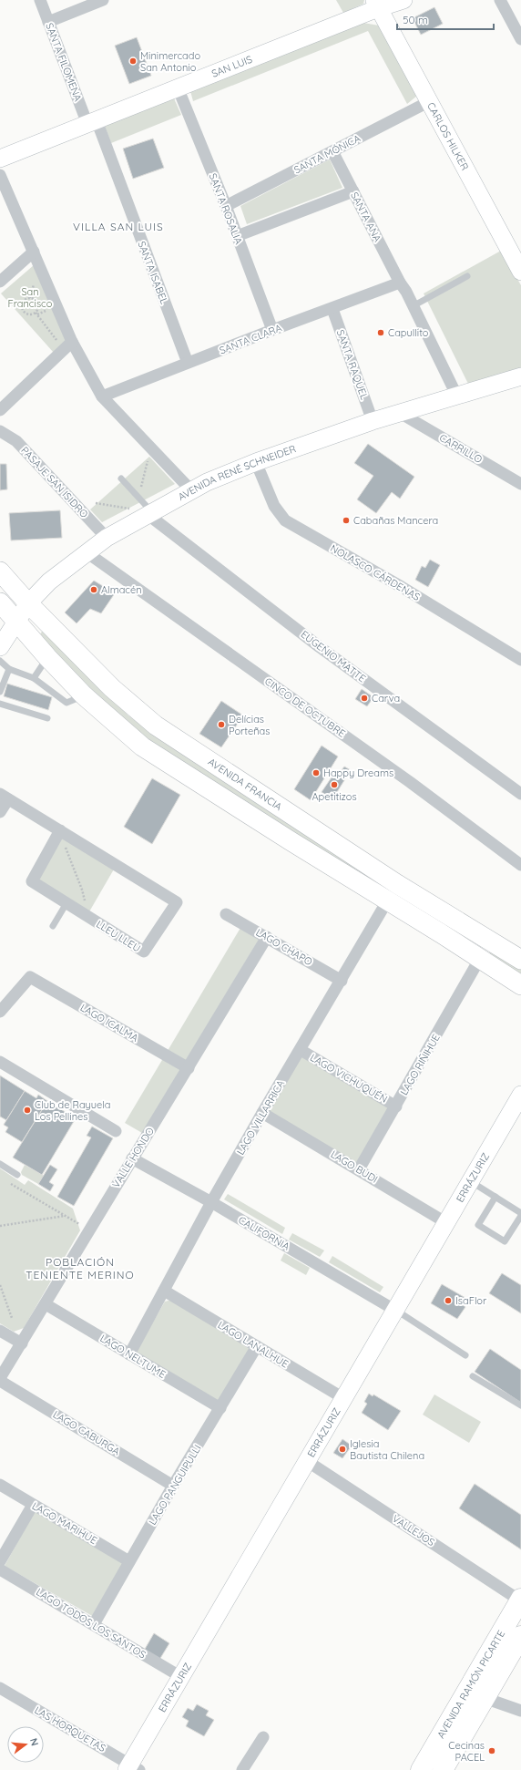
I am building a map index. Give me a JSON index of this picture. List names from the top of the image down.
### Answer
{
  "streets": {
    "highway": ["AVENIDA RAMÓN PICARTE"],
    "main road": ["AVENIDA FRANCIA"],
    "street": [
      "SANTA FILOMENA",
      "SAN LUIS",
      "CARLOS HILKER",
      "SANTA MÓNICA",
      "SANTA ROSALIA",
      "SANTA ANA",
      "SANTA ISABEL",
      "SANTA CLARA",
      "SANTA RAQUEL",
      "CARRILLO",
      "AVENIDA RENÉ SCHNEIDER",
      "PASAJE SAN ISIDRO",
      "NOLASCO CÁRDENAS",
      "EUGENIO MATTE",
      "CINCO DE OCTUBRE",
      "LLEU LLEU",
      "LAGO CHAPO",
      "LAGO ICALMA",
      "LAGO RIÑIHUE",
      "LAGO VICHUQUÉN",
      "LAGO VILLARRICA",
      "VALLE HONDO",
      "LAGO BUDI",
      "ERRÁZURIZ",
      "CALIFORNIA",
      "LAGO LANALHUE",
      "LAGO NELTUME",
      "LAGO CABURGA",
      "LAGO PANGUIPULLI",
      "LAGO MARIHUE",
      "VALLEJOS",
      "LAGO TODOS LOS SANTOS",
      "LAS HORQUETAS"
    ]
  },
  "crossings": [
    ["SANTA FILOMENA", "SAN LUIS"],
    ["SANTA FILOMENA", "SANTA ISABEL"],
    ["SAN LUIS", "CARLOS HILKER"],
    ["SAN LUIS", "SANTA ROSALIA"],
    ["SAN LUIS", "SANTA ISABEL"],
    ["CARLOS HILKER", "SANTA MÓNICA"],
    ["SANTA MÓNICA", "SANTA ROSALIA"],
    ["SANTA MÓNICA", "SANTA ANA"],
    ["SANTA ROSALIA", "SANTA CLARA"],
    ["SANTA ANA", "SANTA CLARA"],
    ["SANTA ANA", "AVENIDA RENÉ SCHNEIDER"],
    ["SANTA ISABEL", "SANTA CLARA"],
    ["SANTA CLARA", "SANTA RAQUEL"],
    ["SANTA RAQUEL", "AVENIDA RENÉ SCHNEIDER"],
    ["CARRILLO", "AVENIDA RENÉ SCHNEIDER"],
    ["AVENIDA RENÉ SCHNEIDER", "PASAJE SAN ISIDRO"],
    ["AVENIDA RENÉ SCHNEIDER", "NOLASCO CÁRDENAS"],
    ["AVENIDA RENÉ SCHNEIDER", "EUGENIO MATTE"],
    ["AVENIDA RENÉ SCHNEIDER", "CINCO DE OCTUBRE"],
    ["AVENIDA RENÉ SCHNEIDER", "AVENIDA FRANCIA"],
    ["AVENIDA FRANCIA", "LAGO VILLARRICA"],
    ["LAGO CHAPO", "LAGO VILLARRICA"],
    ["LAGO CHAPO", "VALLE HONDO"],
    ["LAGO ICALMA", "VALLE HONDO"],
    ["LAGO RIÑIHUE", "LAGO VICHUQUÉN"],
    ["LAGO RIÑIHUE", "LAGO BUDI"],
    ["LAGO VICHUQUÉN", "LAGO VILLARRICA"],
    ["LAGO VILLARRICA", "LAGO BUDI"],
    ["LAGO VILLARRICA", "CALIFORNIA"],
    ["LAGO VILLARRICA", "LAGO LANALHUE"],
    ["LAGO VILLARRICA", "LAGO NELTUME"],
    ["VALLE HONDO", "CALIFORNIA"],
    ["VALLE HONDO", "LAGO NELTUME"],
    ["VALLE HONDO", "LAGO CABURGA"],
    ["LAGO BUDI", "ERRÁZURIZ"],
    ["ERRÁZURIZ", "CALIFORNIA"],
    ["ERRÁZURIZ", "LAGO LANALHUE"],
    ["ERRÁZURIZ", "VALLEJOS"],
    ["ERRÁZURIZ", "LAGO TODOS LOS SANTOS"],
    ["ERRÁZURIZ", "LAS HORQUETAS"],
    ["LAGO LANALHUE", "LAGO PANGUIPULLI"],
    ["LAGO NELTUME", "LAGO PANGUIPULLI"],
    ["LAGO CABURGA", "LAGO PANGUIPULLI"],
    ["LAGO PANGUIPULLI", "LAGO MARIHUE"],
    ["LAGO PANGUIPULLI", "LAGO TODOS LOS SANTOS"],
    ["VALLEJOS", "AVENIDA RAMÓN PICARTE"]
  ],
  "districts": ["VILLA SAN LUIS", "POBLACIÓN TENIENTE MERINO"],
  "parks": ["San Francisco"],
  "places": [
    "Minimercado San Antonio",
    "Capullito",
    "Cabañas Mancera",
    "Almacén",
    "Carva",
    "Delícias Porteñas",
    "Happy Dreams",
    "Apetitizos",
    "Club de Rayuela Los Pellines",
    "IsaFlor",
    "Iglesia Bautista Chilena",
    "Cecinas PACEL"
  ],
  "scale_bar": "50 m",
  "north": "right"
}
